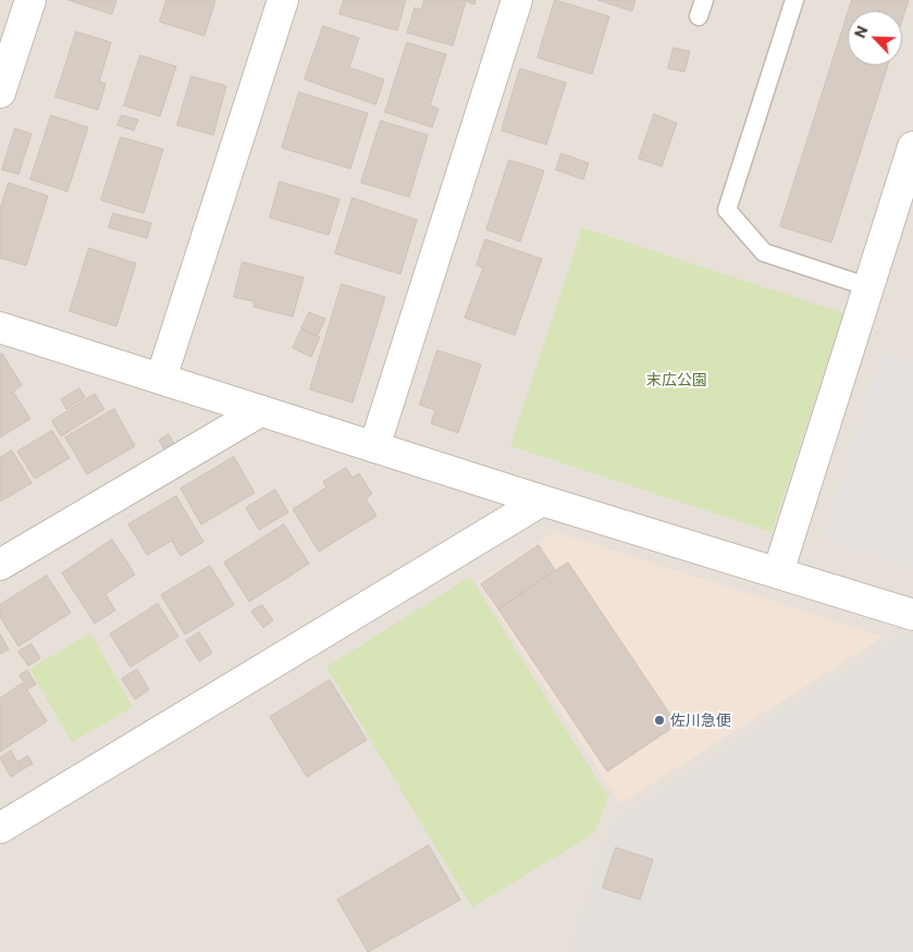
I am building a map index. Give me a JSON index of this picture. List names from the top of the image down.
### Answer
{
  "parks": ["末広公園"],
  "places": ["佐川急便"],
  "north": "top left"
}
